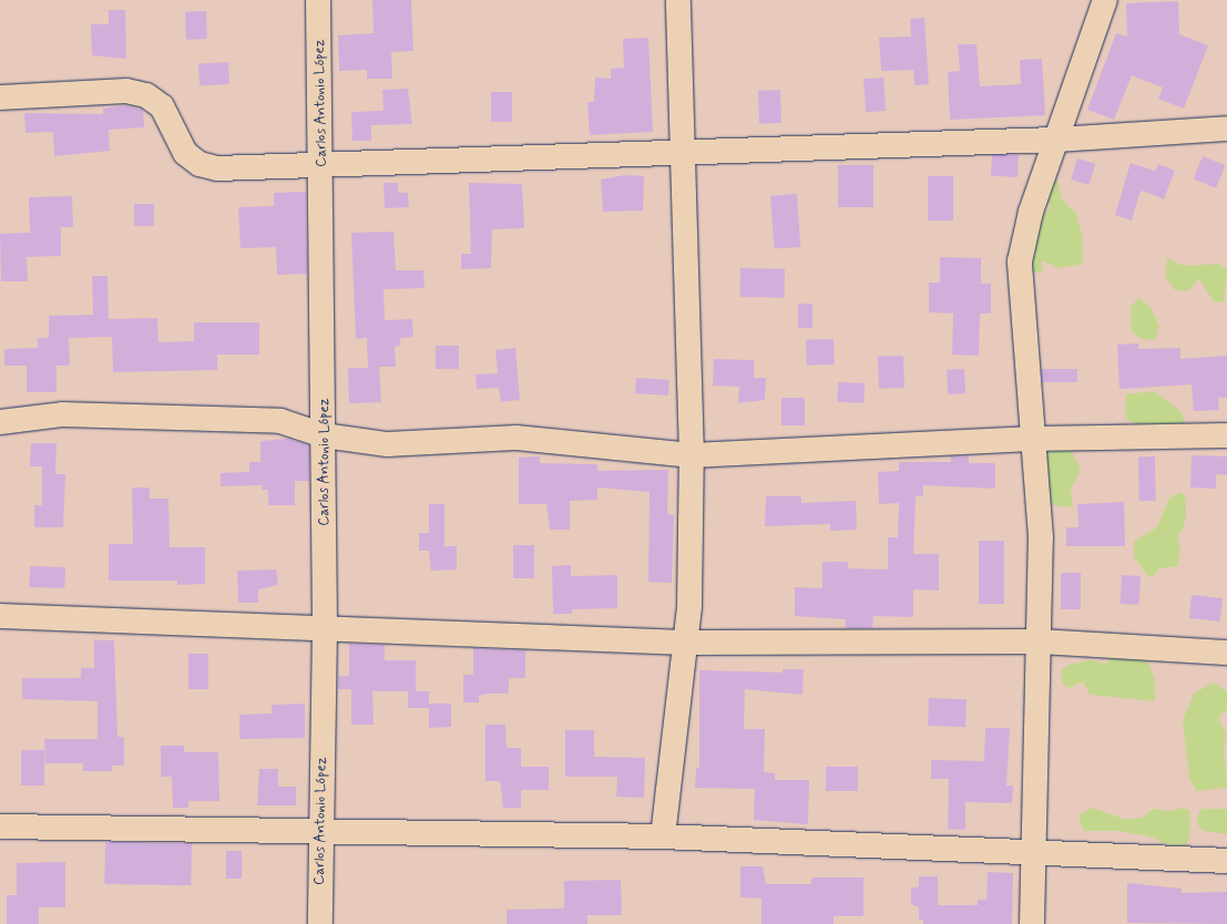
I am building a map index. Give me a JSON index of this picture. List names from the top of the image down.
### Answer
{
  "streets": {
    "street": ["Carlos Antonio López"]
  }
}
